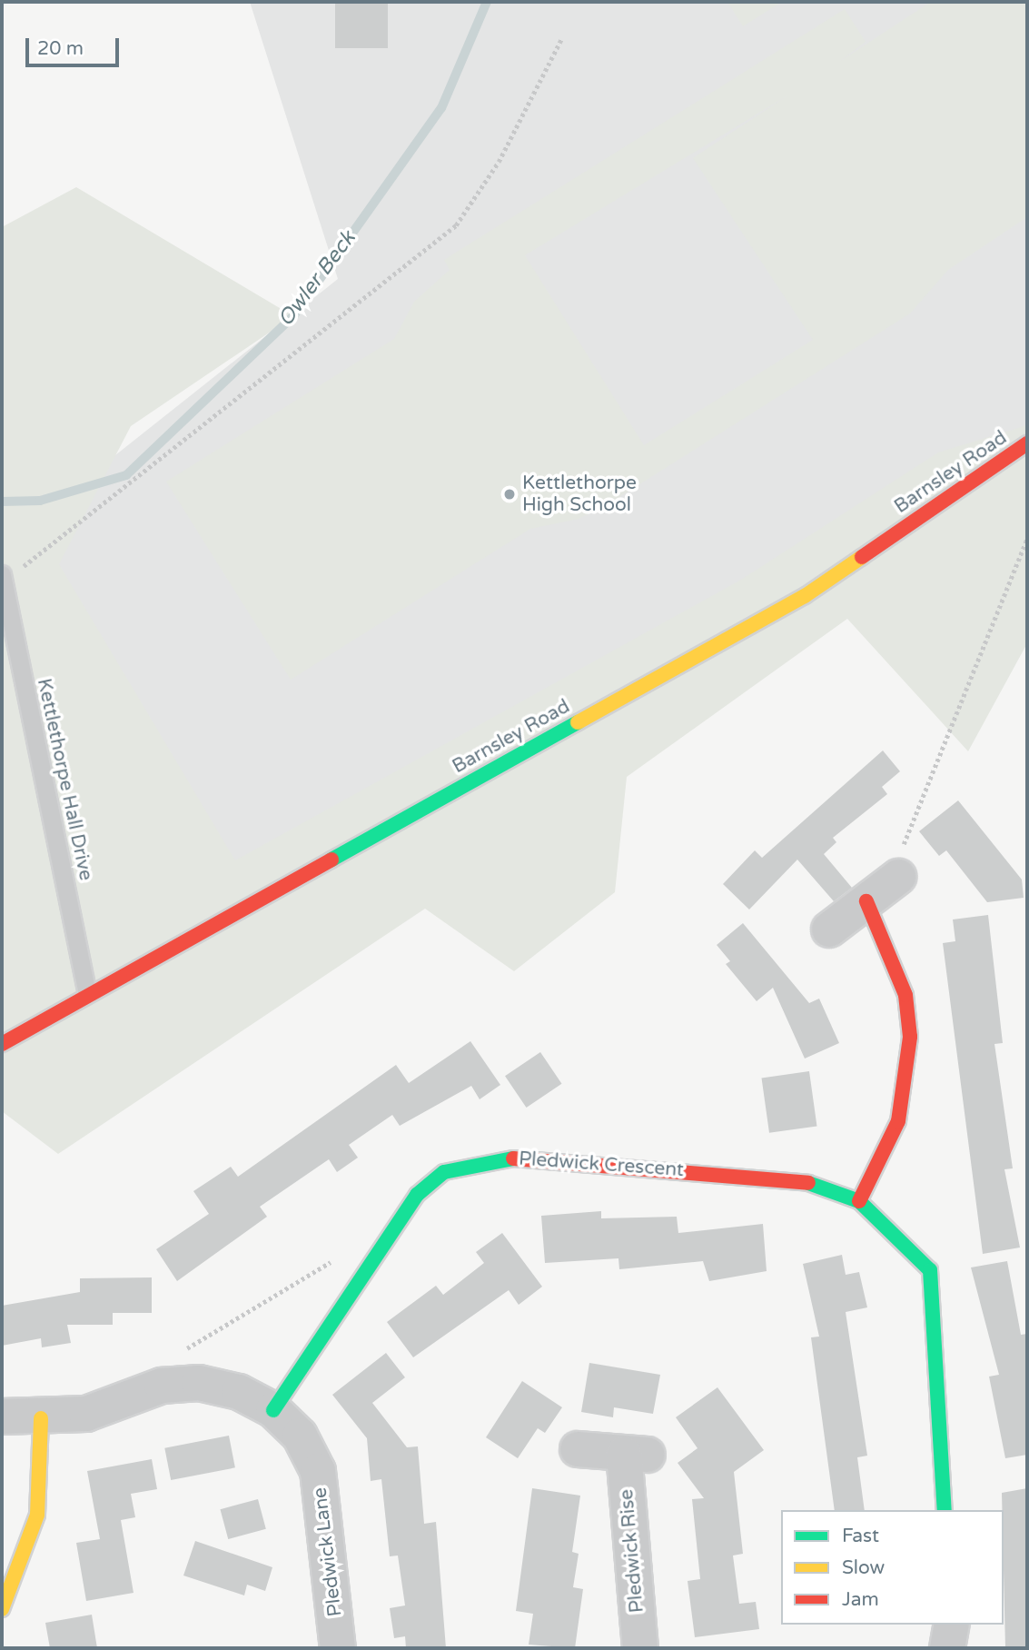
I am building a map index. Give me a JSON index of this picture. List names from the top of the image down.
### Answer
{
  "streets": {
    "street": [
      "Barnsley Road",
      "Pledwick Crescent",
      "Pledwick Rise",
      "Pledwick Lane"
    ],
    "lane": ["Kettlethorpe Hall Drive"]
  },
  "crossings": [
    ["Barnsley Road", "Kettlethorpe Hall Drive"],
    ["Pledwick Crescent", "Pledwick Lane"]
  ],
  "water": ["Owler Beck"],
  "places": ["Kettlethorpe High School"],
  "legend": ["Fast", "Slow", "Jam"],
  "scale_bar": "20 m"
}
